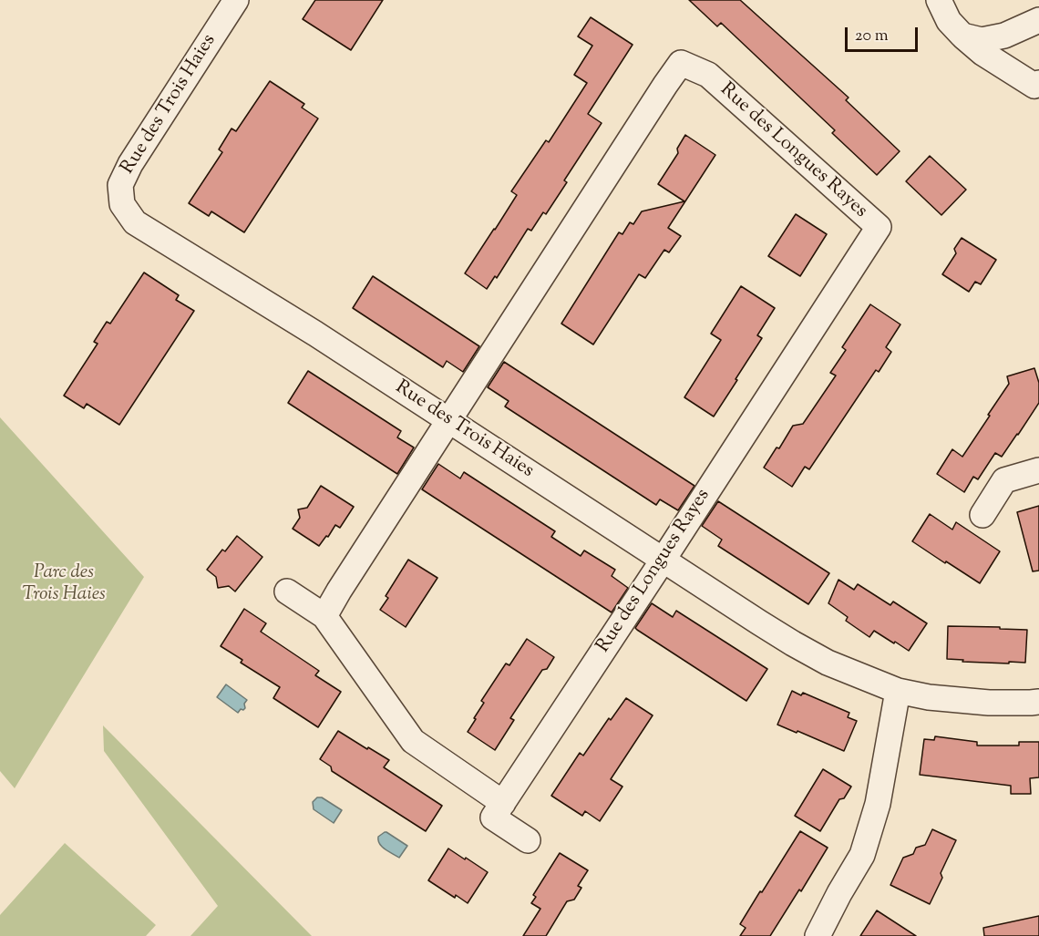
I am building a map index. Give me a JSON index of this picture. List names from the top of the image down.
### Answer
{
  "streets": {
    "street": ["Rue des Trois Haies", "Rue des Longues Rayes"]
  },
  "crossings": [
    ["Rue des Trois Haies", "Rue des Longues Rayes"]
  ],
  "parks": ["Parc des Trois Haies"],
  "scale_bar": "20 m"
}
